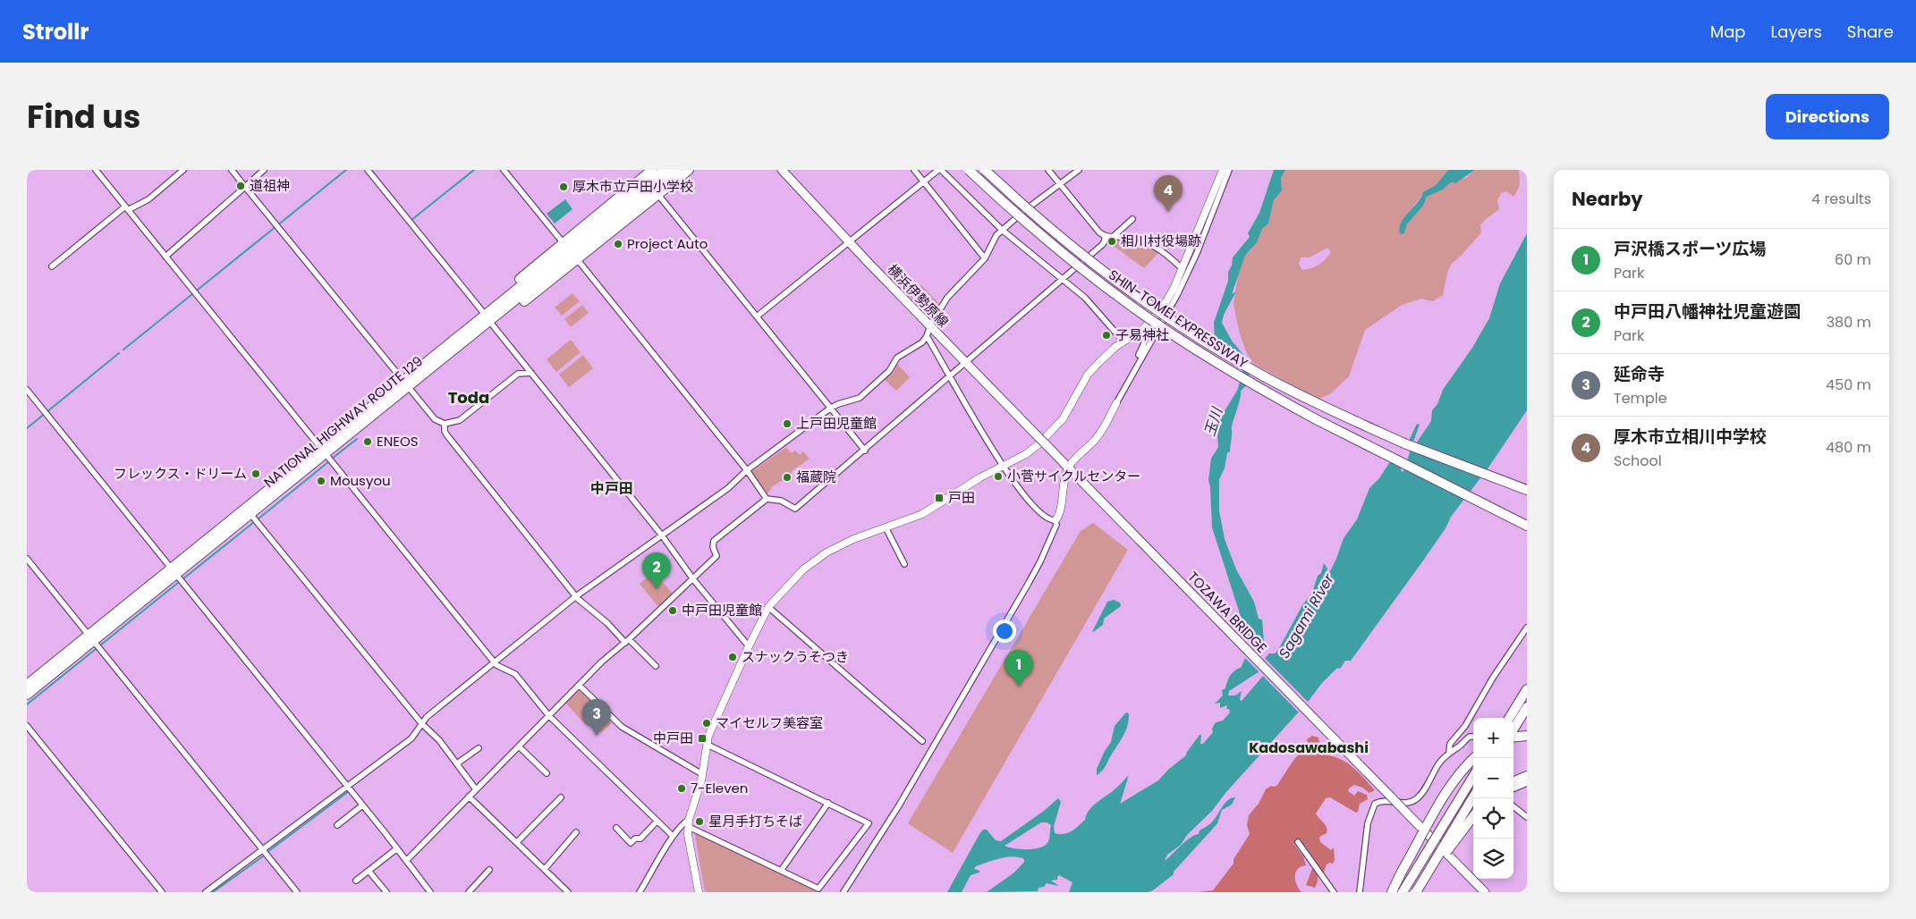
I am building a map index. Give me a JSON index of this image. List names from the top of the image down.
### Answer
{
  "streets": {
    "highway": ["SHIN-TOMEI EXPRESSWAY", "NATIONAL HIGHWAY ROUTE 129"],
    "main road": ["横浜伊勢原線", "TOZAWA BRIDGE"]
  },
  "crossings": [
    ["横浜伊勢原線", "TOZAWA BRIDGE"]
  ],
  "districts": ["Toda", "中戸田", "Kadosawabashi"],
  "water": ["玉川", "Sagami River"],
  "places": {
    "other": [
      "道祖神",
      "厚木市立戸田小学校",
      "相川村役場跡",
      "Project Auto",
      "子易神社",
      "上戸田児童館",
      "ENEOS",
      "フレックス・ドリーム",
      "小菅サイクルセンター",
      "福蔵院",
      "Mousyou",
      "中戸田児童館",
      "スナックうそつき",
      "マイセルフ美容室",
      "7-Eleven",
      "星月手打ちそば"
    ],
    "transit": ["戸田", "中戸田"]
  },
  "page": {
    "header": "Strollr",
    "nav": ["Map", "Layers", "Share"],
    "title": "Find us",
    "buttons": "Directions",
    "heading": ["Nearby", "4 results"],
    "pins": [
      "4",
      "2",
      "1",
      "3"
    ],
    "list": [
      {
        "mark": "1",
        "name": "戸沢橋スポーツ広場",
        "note": "Park",
        "value": "60 m"
      },
      {
        "mark": "2",
        "name": "中戸田八幡神社児童遊園",
        "note": "Park",
        "value": "380 m"
      },
      {
        "mark": "3",
        "name": "延命寺",
        "note": "Temple",
        "value": "450 m"
      },
      {
        "mark": "4",
        "name": "厚木市立相川中学校",
        "note": "School",
        "value": "480 m"
      }
    ],
    "map_buttons": ["+", "−"]
  }
}
